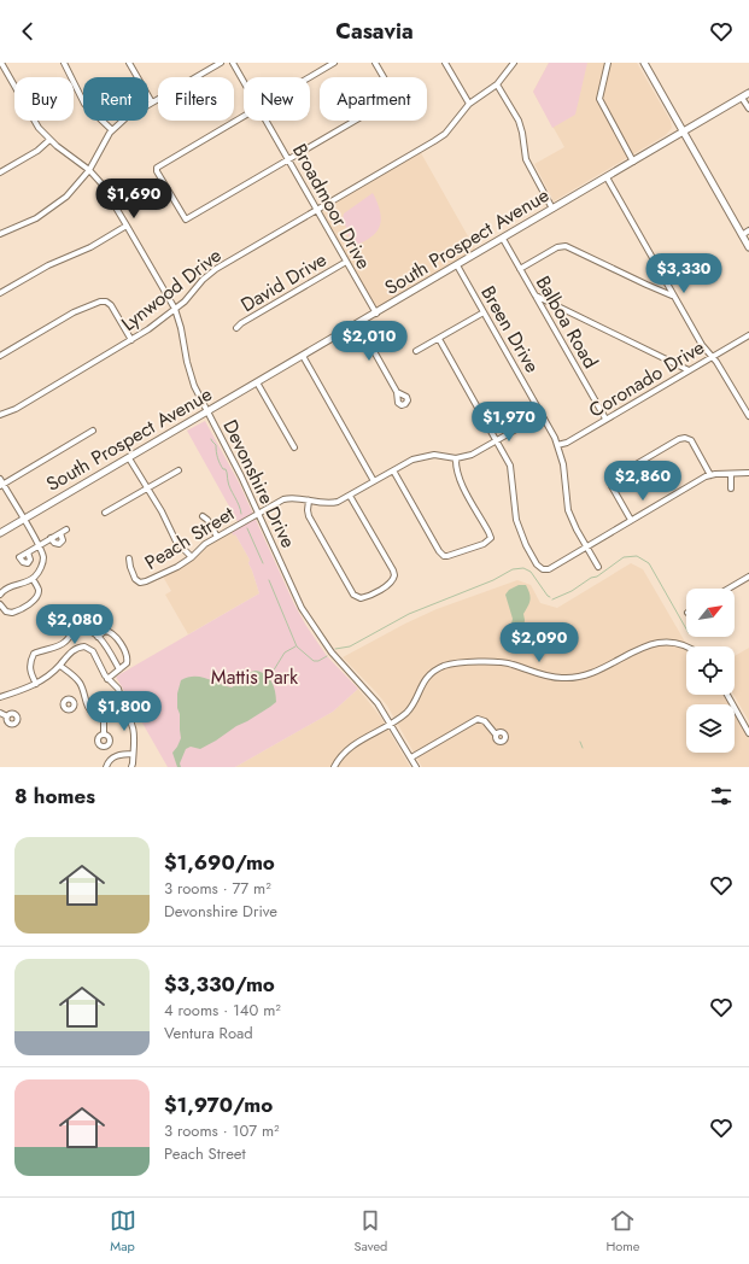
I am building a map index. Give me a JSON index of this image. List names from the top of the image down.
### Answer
{
  "streets": {
    "main road": ["South Prospect Avenue"],
    "street": [
      "Broadmoor Drive",
      "David Drive",
      "Lynwood Drive",
      "Balboa Road",
      "Breen Drive",
      "Coronado Drive",
      "Devonshire Drive",
      "Peach Street"
    ]
  },
  "crossings": [
    ["Broadmoor Drive", "South Prospect Avenue"],
    ["Broadmoor Drive", "David Drive"],
    ["Broadmoor Drive", "Lynwood Drive"],
    ["South Prospect Avenue", "Balboa Road"],
    ["South Prospect Avenue", "Breen Drive"],
    ["South Prospect Avenue", "Devonshire Drive"],
    ["Lynwood Drive", "Devonshire Drive"],
    ["Balboa Road", "Coronado Drive"],
    ["Breen Drive", "Coronado Drive"],
    ["Breen Drive", "Peach Street"],
    ["Devonshire Drive", "Peach Street"]
  ],
  "parks": ["Mattis Park"],
  "north": "top right",
  "page": {
    "header": "Casavia",
    "chip": [
      "Buy",
      "Rent",
      "Filters",
      "New",
      "Apartment"
    ],
    "price": [
      "$1,690",
      "$3,330",
      "$2,010",
      "$1,970",
      "$2,860",
      "$2,080",
      "$2,090",
      "$1,800"
    ],
    "heading": "8 homes",
    "list": [
      {
        "name": "$1,690/mo",
        "note": "3 rooms · 77 m² · Devonshire Drive"
      },
      {
        "name": "$3,330/mo",
        "note": "4 rooms · 140 m² · Ventura Road"
      },
      {
        "name": "$1,970/mo",
        "note": "3 rooms · 107 m² · Peach Street"
      }
    ],
    "tabs": ["Map", "Saved", "Home"]
  }
}
